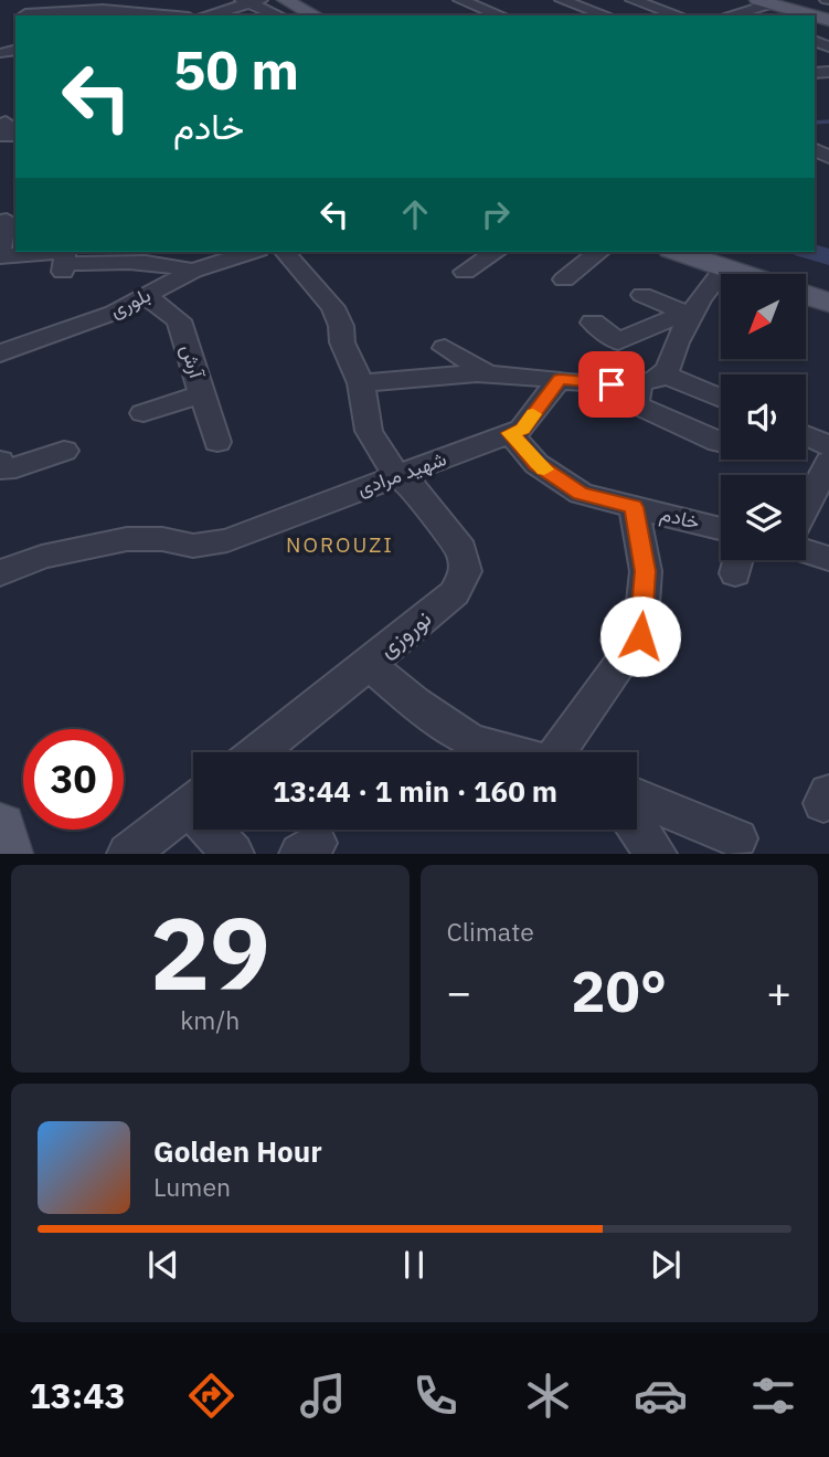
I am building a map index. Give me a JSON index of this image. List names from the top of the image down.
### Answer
{
  "streets": {
    "street": [
      "بلوری",
      "آرش",
      "شهید مرادی",
      "خادم",
      "نوروزی"
    ]
  },
  "crossings": [
    ["بلوری", "آرش"],
    ["شهید مرادی", "خادم"],
    ["شهید مرادی", "نوروزی"]
  ],
  "districts": ["NOROUZI"],
  "north": "bottom left",
  "page": {
    "turn": ["50 m", "خادم"],
    "limit": "30",
    "trip": "13:44 · 1 min · 160 m",
    "tile": [
      ["29", "km/h"],
      "Climate"
    ],
    "heat": ["−", "20°", "+"],
    "song": ["Golden Hour", "Lumen"],
    "tabs": "13:43"
  }
}
